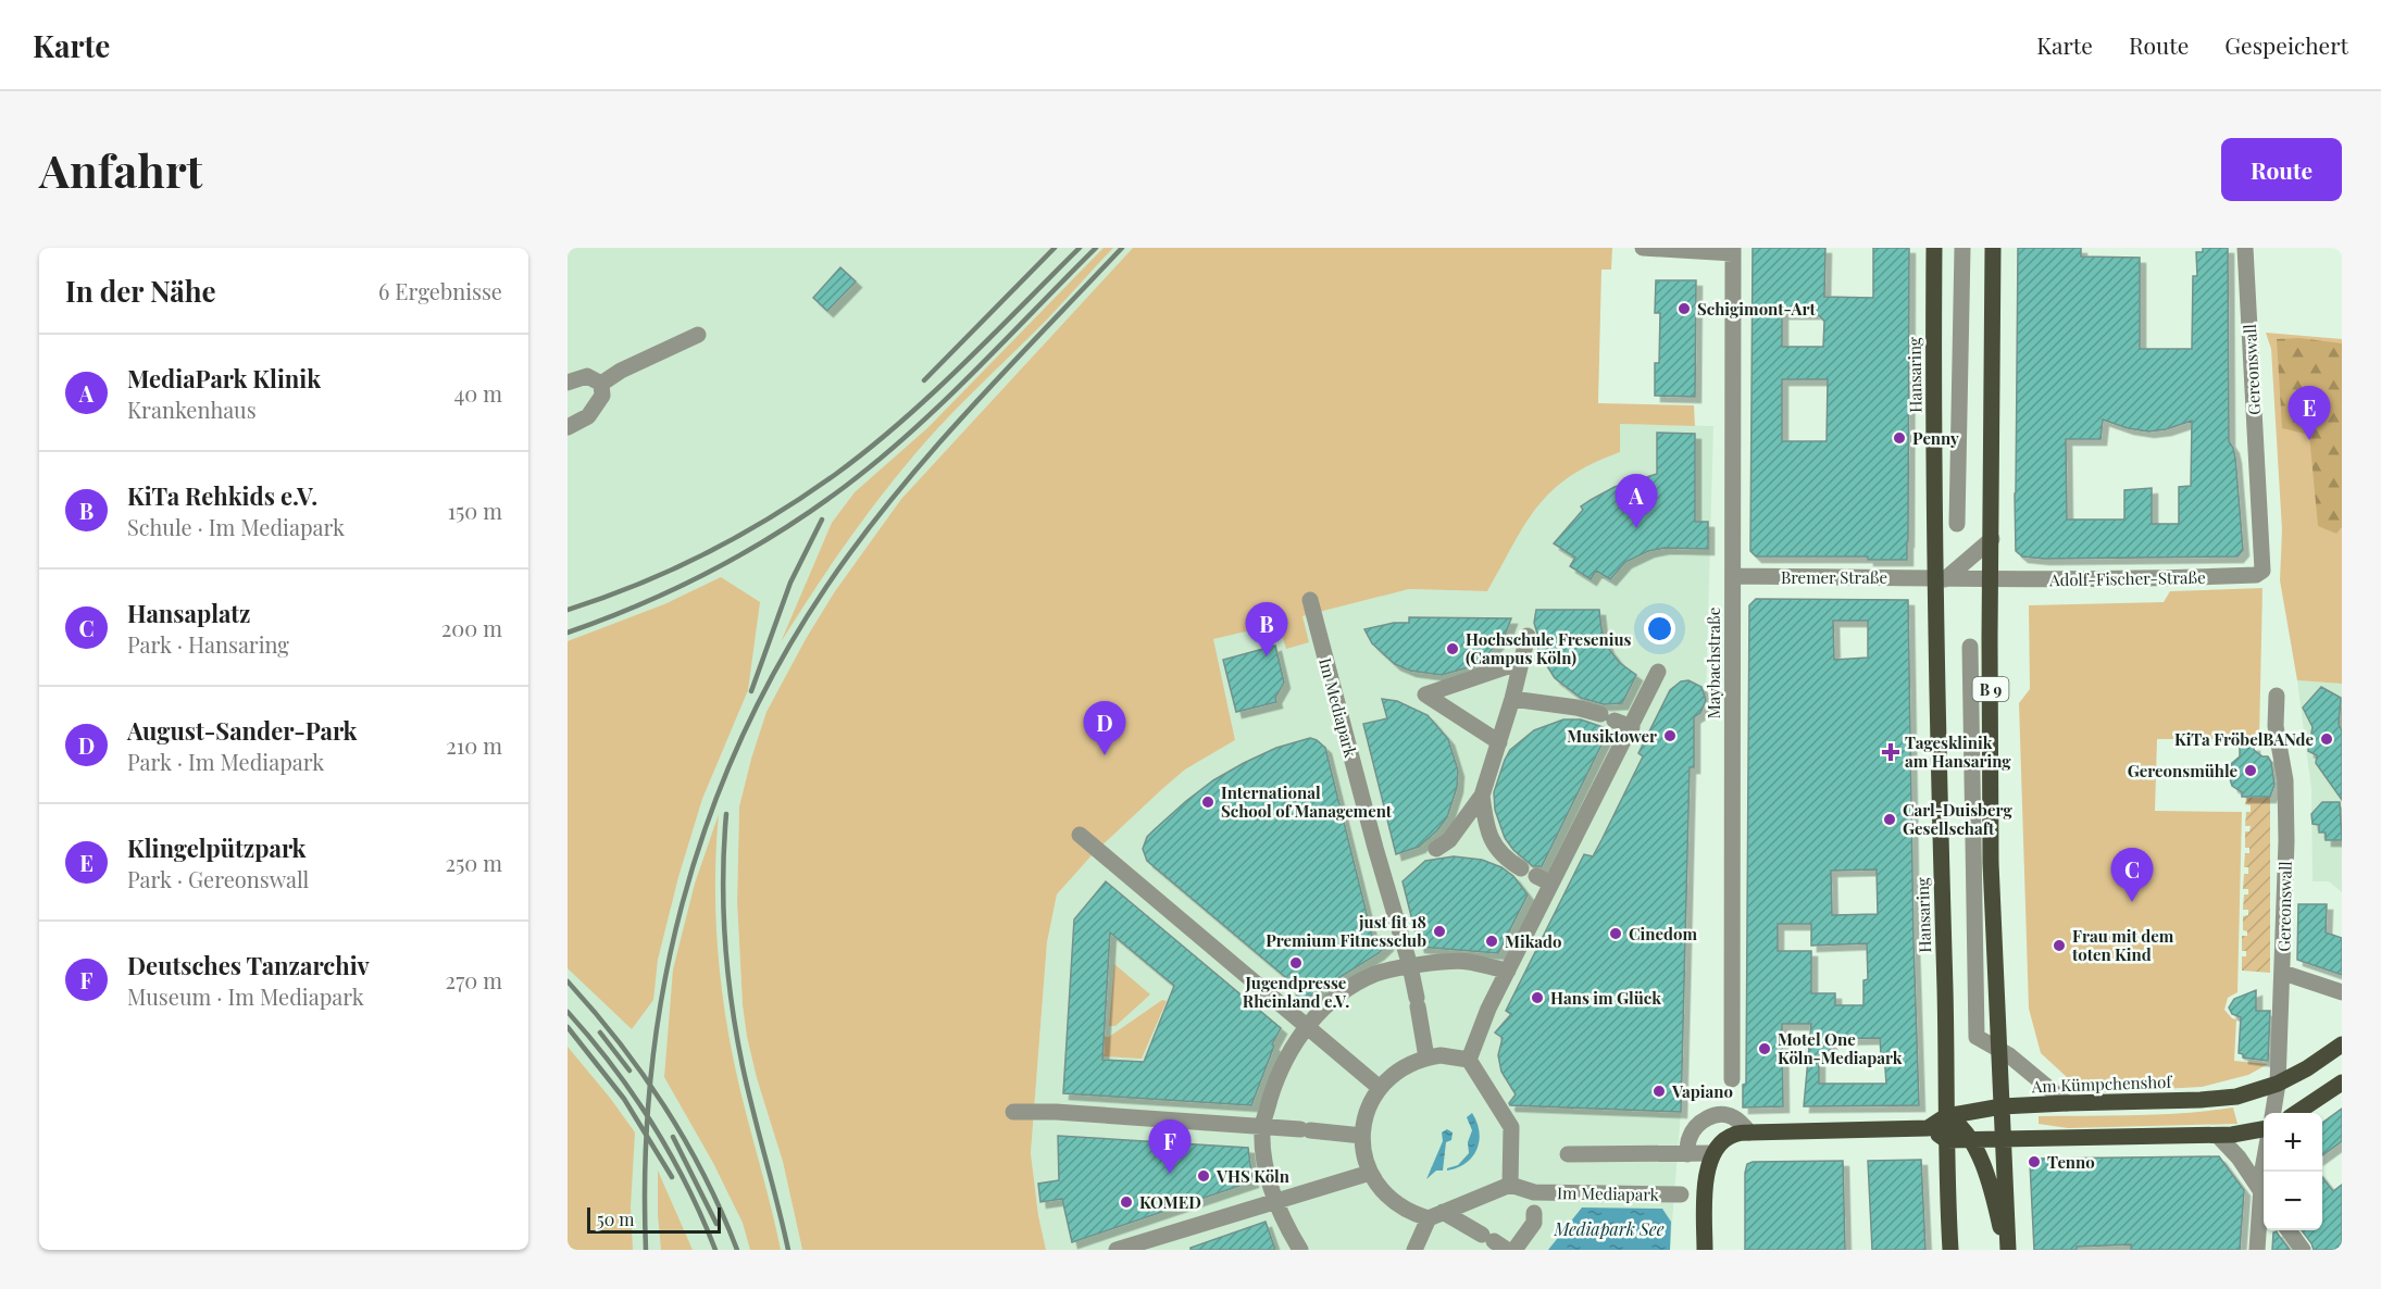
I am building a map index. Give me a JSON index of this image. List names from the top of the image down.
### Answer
{
  "streets": {
    "main road": ["Hansaring", "B 9", "Am Kümpchenshof"],
    "street": [
      "Gereonswall",
      "Bremer Straße",
      "Adolf-Fischer-Straße",
      "Maybachstraße",
      "Im Mediapark"
    ]
  },
  "crossings": [
    ["Gereonswall", "Adolf-Fischer-Straße"],
    ["Gereonswall", "Am Kümpchenshof"],
    ["Hansaring", "Bremer Straße"],
    ["Hansaring", "B 9"],
    ["Hansaring", "Am Kümpchenshof"],
    ["Bremer Straße", "Maybachstraße"],
    ["Adolf-Fischer-Straße", "B 9"],
    ["B 9", "Am Kümpchenshof"]
  ],
  "water": ["Mediapark See"],
  "places": {
    "other": [
      "Schigimont-Art",
      "Penny",
      "Hochschule Fresenius (Campus Köln)",
      "Musiktower",
      "KiTa FröbelBANde",
      "Gereonsmühle",
      "International School of Management",
      "Carl-Duisberg Gesellschaft",
      "just fit 18 Premium Fitnessclub",
      "Cinedom",
      "Mikado",
      "Frau mit dem toten Kind",
      "Jugendpresse Rheinland e.V.",
      "Hans im Glück",
      "Motel One Köln-Mediapark",
      "Vapiano",
      "Tenno",
      "VHS Köln",
      "KOMED"
    ],
    "health": ["Tagesklinik am Hansaring"]
  },
  "scale_bar": "50 m",
  "page": {
    "header": "Karte",
    "nav": ["Karte", "Route", "Gespeichert"],
    "buttons": "Route",
    "title": "Anfahrt",
    "heading": ["In der Nähe", "6 Ergebnisse"],
    "list": [
      {
        "mark": "A",
        "name": "MediaPark Klinik",
        "note": "Krankenhaus",
        "value": "40 m"
      },
      {
        "mark": "B",
        "name": "KiTa Rehkids e.V.",
        "note": "Schule · Im Mediapark",
        "value": "150 m"
      },
      {
        "mark": "C",
        "name": "Hansaplatz",
        "note": "Park · Hansaring",
        "value": "200 m"
      },
      {
        "mark": "D",
        "name": "August-Sander-Park",
        "note": "Park · Im Mediapark",
        "value": "210 m"
      },
      {
        "mark": "E",
        "name": "Klingelpützpark",
        "note": "Park · Gereonswall",
        "value": "250 m"
      },
      {
        "mark": "F",
        "name": "Deutsches Tanzarchiv",
        "note": "Museum · Im Mediapark",
        "value": "270 m"
      }
    ],
    "pins": [
      "E",
      "A",
      "B",
      "D",
      "C",
      "F"
    ],
    "map_buttons": ["+", "−"],
    "scale": "50 m"
  }
}
